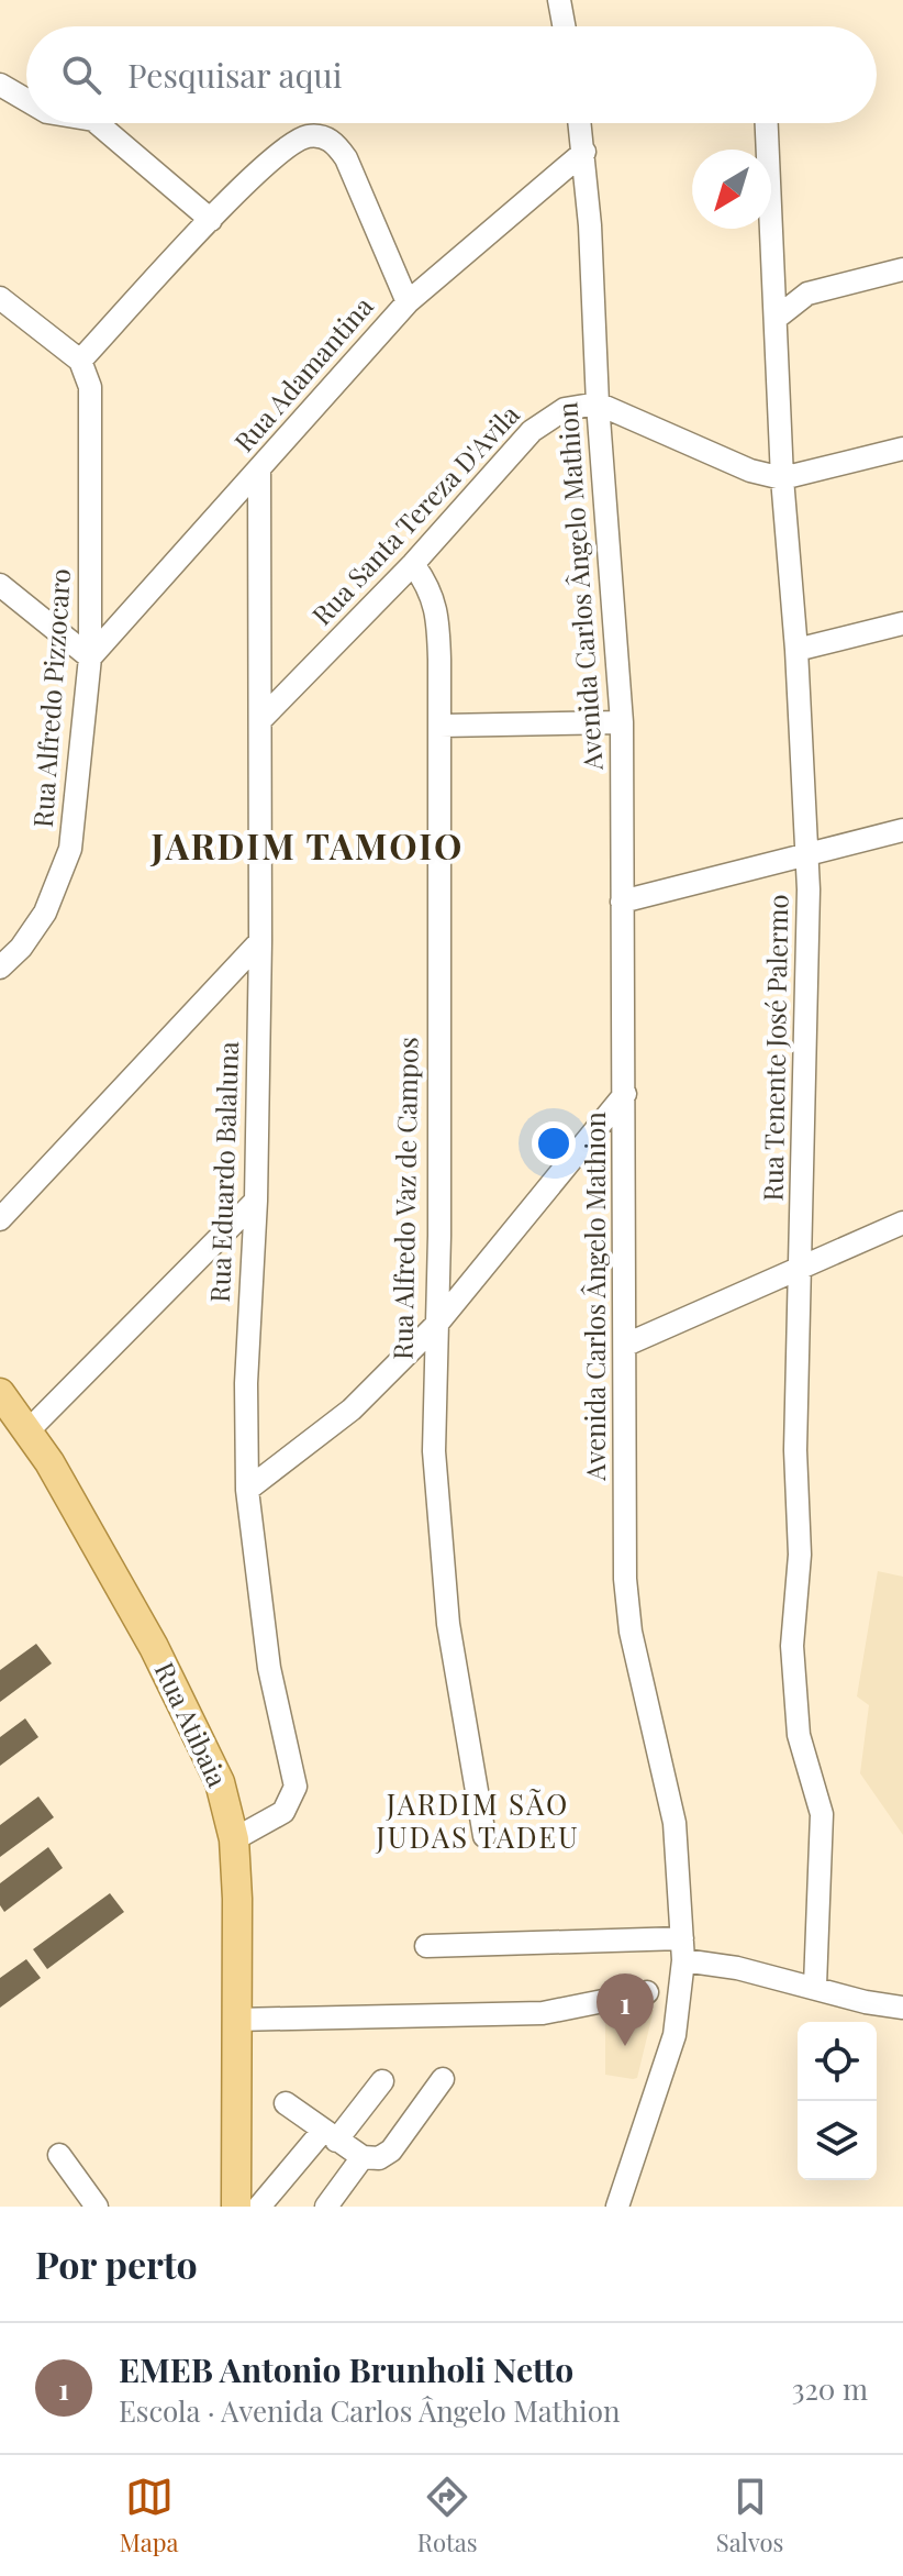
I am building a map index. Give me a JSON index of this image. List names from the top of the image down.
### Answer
{
  "streets": {
    "main road": ["Rua Atibaia"],
    "street": [
      "Rua Adamantina",
      "Rua Santa Tereza D'Avila",
      "Avenida Carlos Ângelo Mathion",
      "Rua Alfredo Pizzocaro",
      "Rua Tenente José Palermo",
      "Rua Eduardo Balaluna",
      "Rua Alfredo Vaz de Campos"
    ]
  },
  "crossings": [
    ["Rua Adamantina", "Avenida Carlos Ângelo Mathion"],
    ["Rua Adamantina", "Rua Alfredo Pizzocaro"],
    ["Rua Adamantina", "Rua Eduardo Balaluna"],
    ["Rua Santa Tereza D'Avila", "Avenida Carlos Ângelo Mathion"],
    ["Rua Santa Tereza D'Avila", "Rua Eduardo Balaluna"],
    ["Rua Santa Tereza D'Avila", "Rua Alfredo Vaz de Campos"],
    ["Rua Eduardo Balaluna", "Rua Atibaia"]
  ],
  "districts": ["JARDIM TAMOIO", "JARDIM SÃO JUDAS TADEU"],
  "north": "bottom left",
  "page": {
    "search": "Pesquisar aqui",
    "pins": "1",
    "heading": "Por perto",
    "list": [
      {
        "mark": "1",
        "name": "EMEB Antonio Brunholi Netto",
        "note": "Escola · Avenida Carlos Ângelo Mathion",
        "value": "320 m"
      }
    ],
    "nav": ["Mapa", "Rotas", "Salvos"]
  }
}
